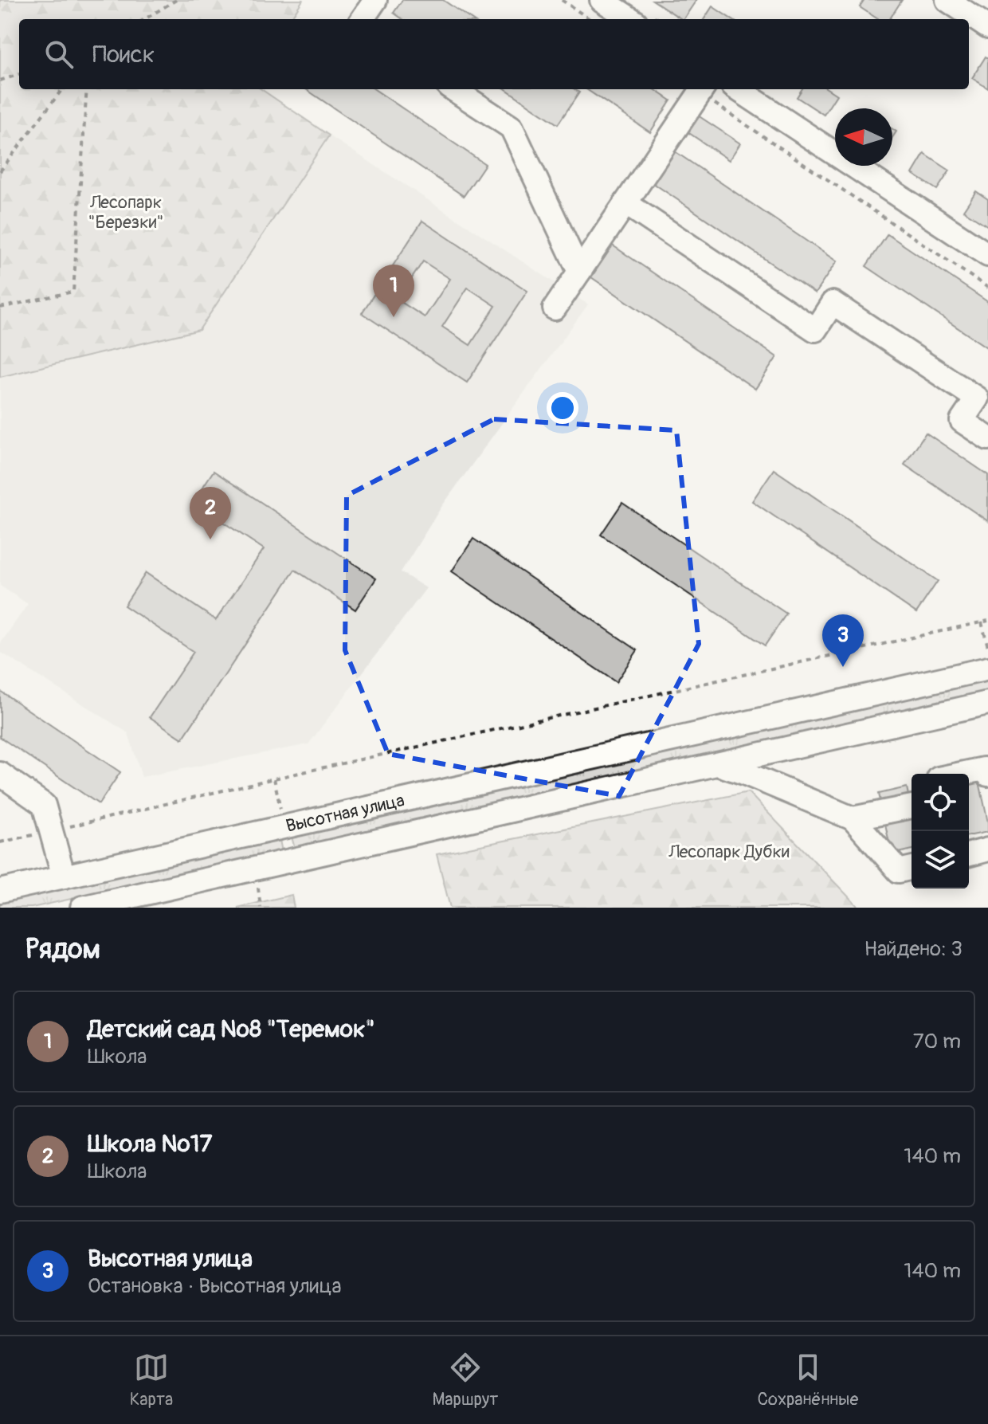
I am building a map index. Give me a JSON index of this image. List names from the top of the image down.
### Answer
{
  "streets": {
    "street": ["Высотная улица"]
  },
  "parks": ["Лесопарк \"Березки\"", "Лесопарк Дубки"],
  "north": "left",
  "page": {
    "search": "Поиск",
    "pins": ["1", "2", "3"],
    "heading": ["Рядом", "Найдено: 3"],
    "list": [
      {
        "mark": "1",
        "name": "Детский сад №8 \"Теремок\"",
        "note": "Школа",
        "value": "70 m"
      },
      {
        "mark": "2",
        "name": "Школа №17",
        "note": "Школа",
        "value": "140 m"
      },
      {
        "mark": "3",
        "name": "Высотная улица",
        "note": "Остановка · Высотная улица",
        "value": "140 m"
      }
    ],
    "nav": ["Карта", "Маршрут", "Сохранённые"]
  }
}
